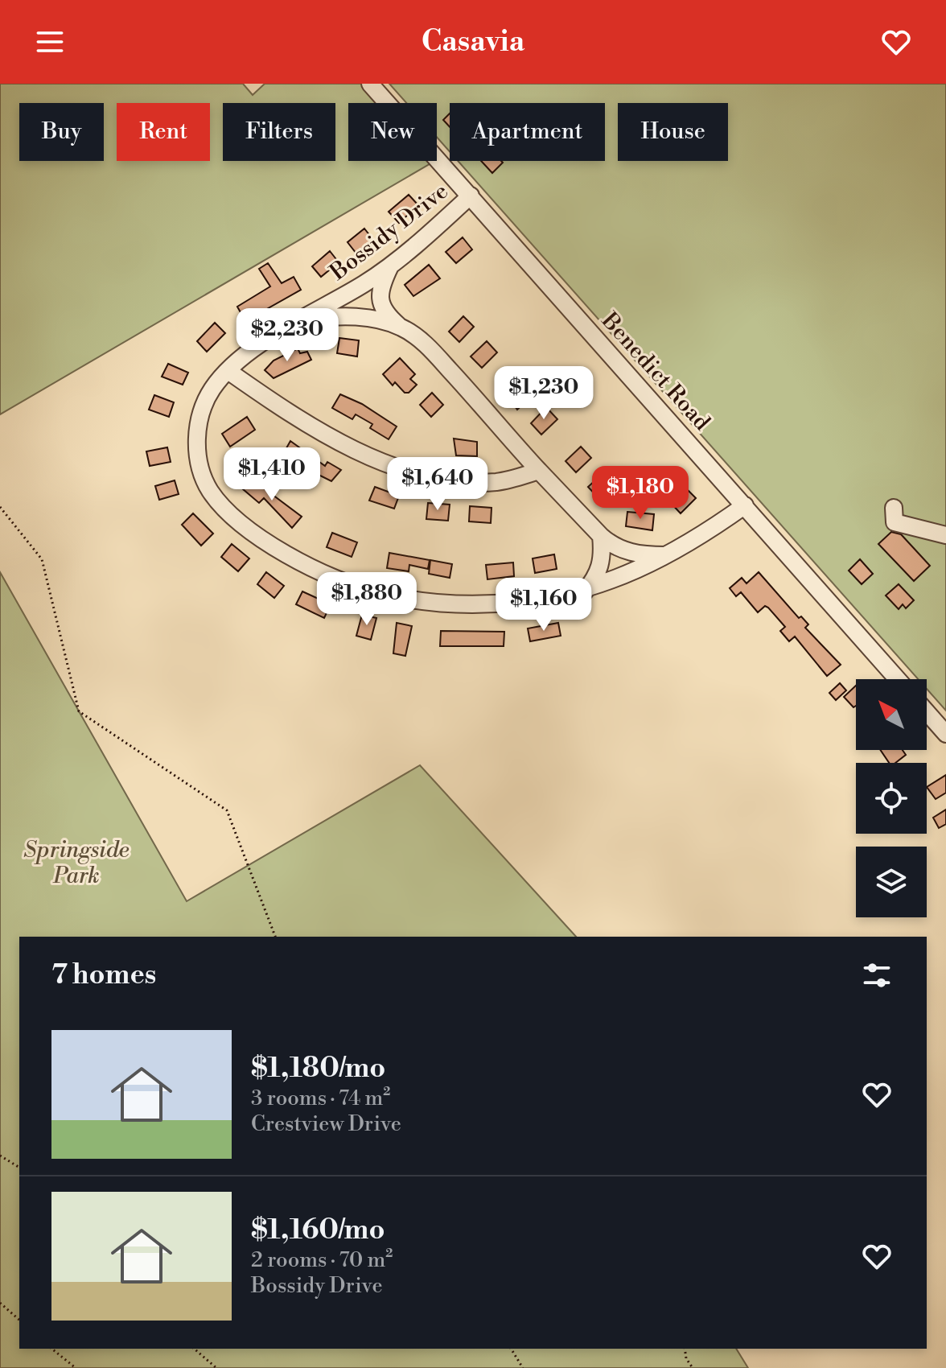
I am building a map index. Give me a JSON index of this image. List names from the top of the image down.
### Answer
{
  "streets": {
    "street": ["Bossidy Drive", "Benedict Road"]
  },
  "crossings": [
    ["Bossidy Drive", "Benedict Road"]
  ],
  "parks": ["Springside Park"],
  "north": "top left",
  "page": {
    "header": "Casavia",
    "chip": [
      "Buy",
      "Rent",
      "Filters",
      "New",
      "Apartment",
      "House"
    ],
    "price": [
      "$2,230",
      "$1,230",
      "$1,410",
      "$1,640",
      "$1,180",
      "$1,880",
      "$1,160"
    ],
    "heading": "7 homes",
    "list": [
      {
        "name": "$1,180/mo",
        "note": "3 rooms · 74 m² · Crestview Drive"
      },
      {
        "name": "$1,160/mo",
        "note": "2 rooms · 70 m² · Bossidy Drive"
      }
    ]
  }
}
